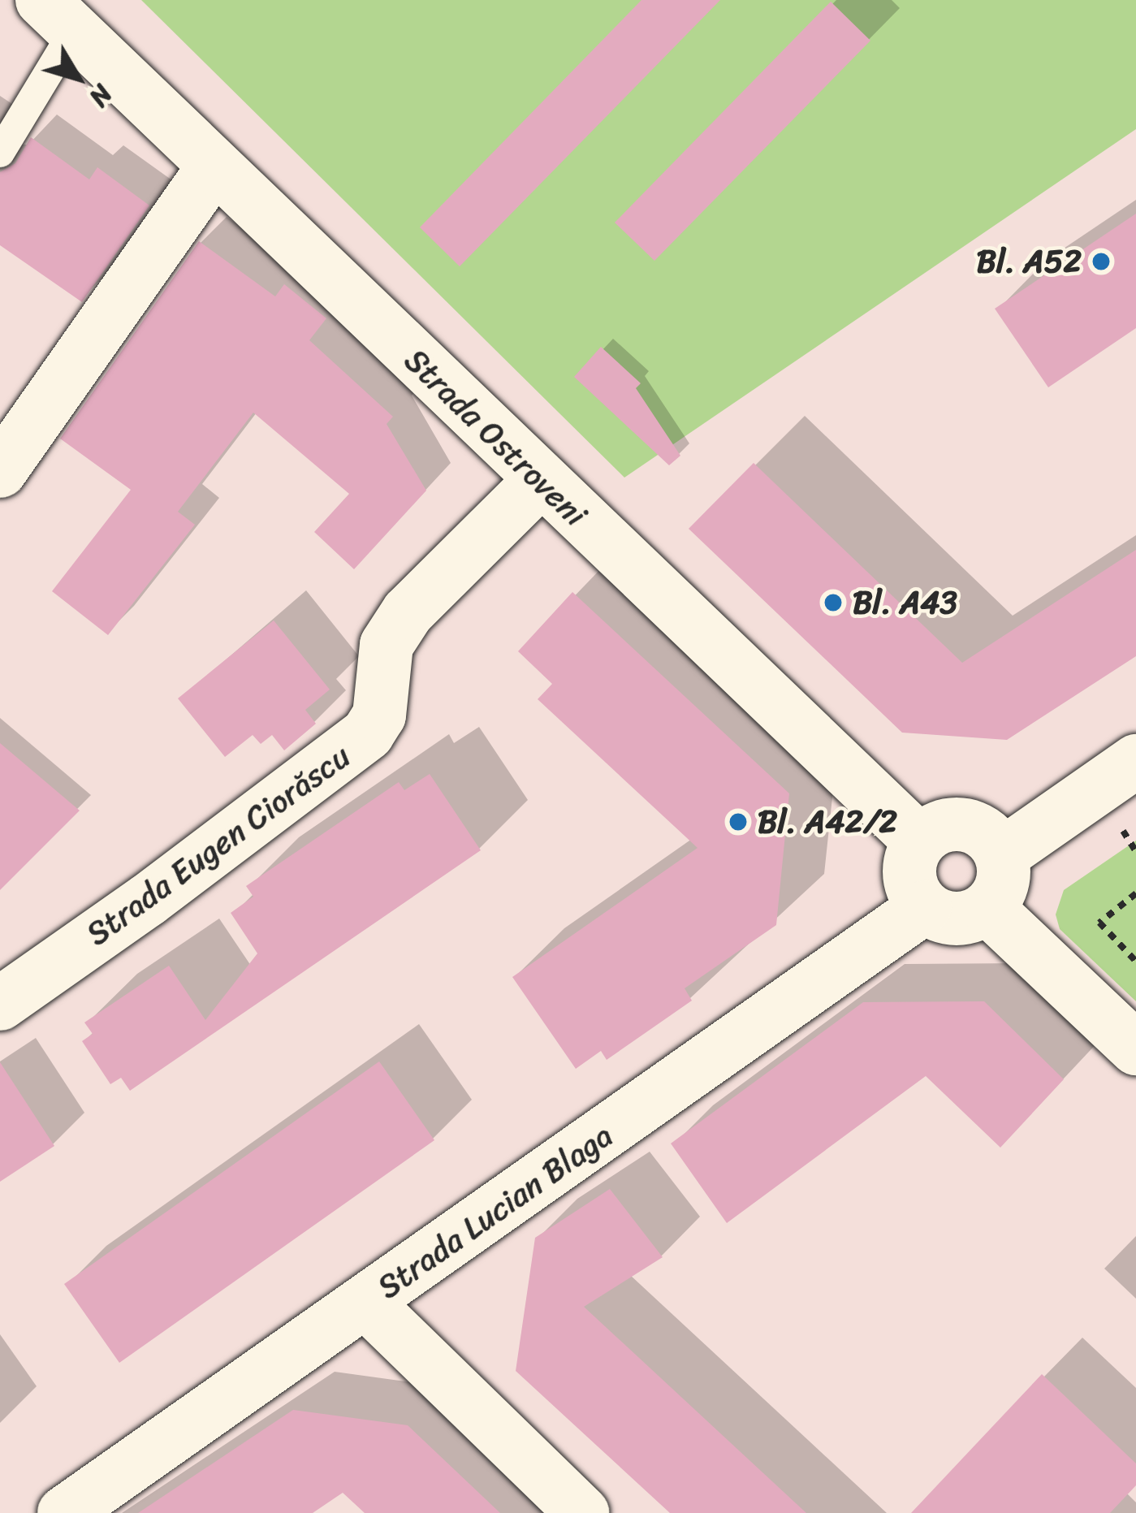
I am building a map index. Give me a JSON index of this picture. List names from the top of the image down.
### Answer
{
  "streets": {
    "street": ["Strada Ostroveni", "Strada Eugen Ciorăscu", "Strada Lucian Blaga"]
  },
  "crossings": [
    ["Strada Ostroveni", "Strada Eugen Ciorăscu"],
    ["Strada Ostroveni", "Strada Lucian Blaga"]
  ],
  "places": ["Bl. A52", "Bl. A43", "Bl. A42/2"],
  "north": "bottom right"
}
